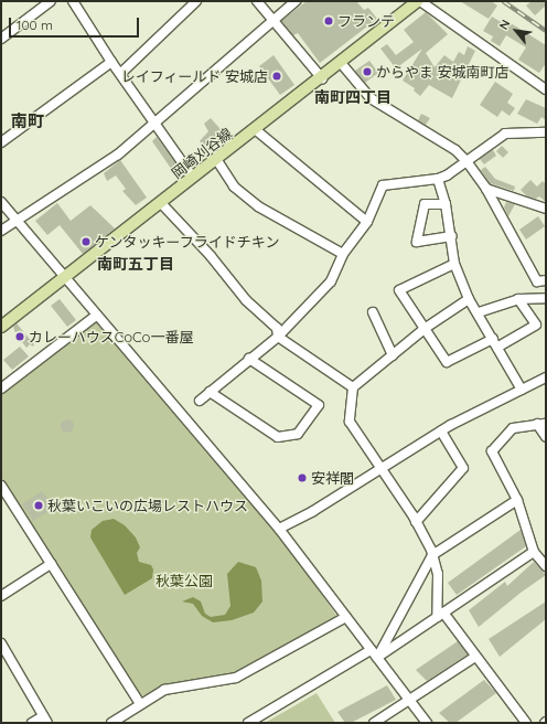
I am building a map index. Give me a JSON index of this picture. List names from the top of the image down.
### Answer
{
  "streets": {
    "main road": ["岡崎刈谷線"]
  },
  "districts": ["南町四丁目", "南町", "南町五丁目"],
  "parks": ["秋葉公園"],
  "places": [
    "フランテ",
    "からやま 安城南町店",
    "レイフィールド 安城店",
    "ケンタッキーフライドチキン",
    "カレーハウスCoCo一番屋",
    "安祥閣",
    "秋葉いこいの広場レストハウス"
  ],
  "scale_bar": "100 m",
  "north": "top left"
}
